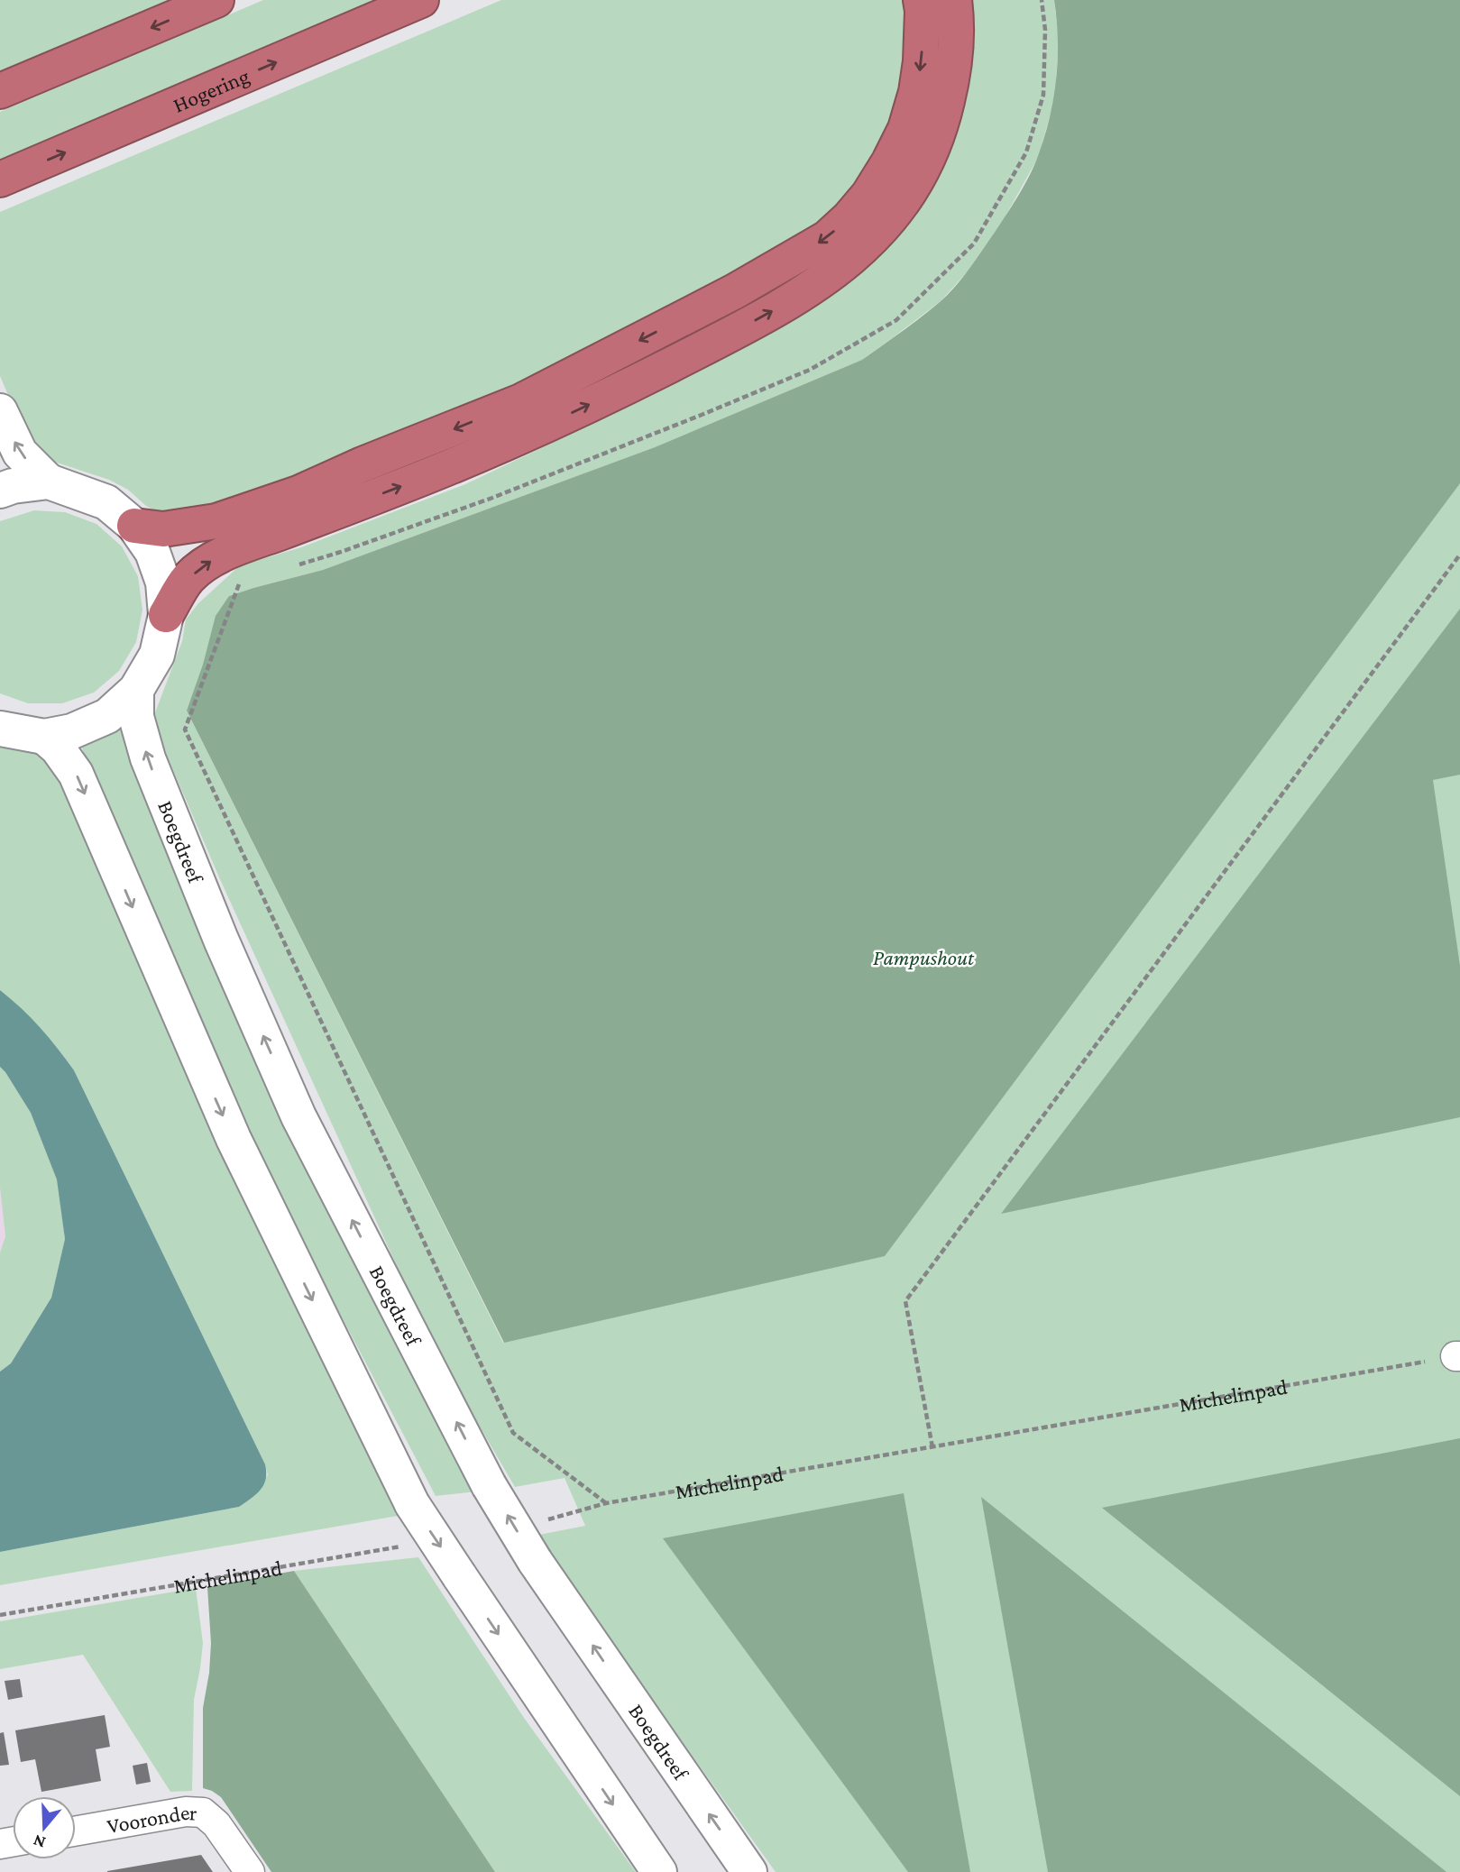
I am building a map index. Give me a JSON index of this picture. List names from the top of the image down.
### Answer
{
  "streets": {
    "highway": ["Hogering"],
    "street": ["Boegdreef", "Vooronder"],
    "path": ["Michelinpad"]
  },
  "parks": ["Pampushout"],
  "north": "bottom"
}
